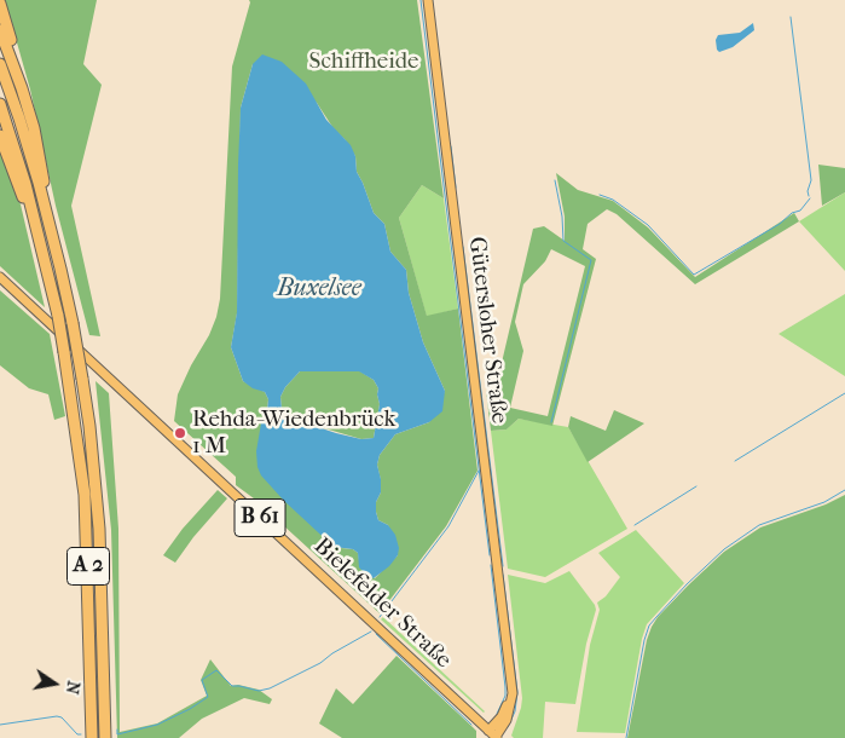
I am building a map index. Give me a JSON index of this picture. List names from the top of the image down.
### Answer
{
  "streets": {
    "highway": ["A 2"],
    "main road": ["Gütersloher Straße", "B 61", "Bielefelder Straße"]
  },
  "crossings": [
    ["Gütersloher Straße", "Bielefelder Straße"]
  ],
  "water": ["Buxelsee"],
  "parks": ["Schiffheide"],
  "places": ["Rehda-Wiedenbrück 1 M"],
  "north": "right"
}
